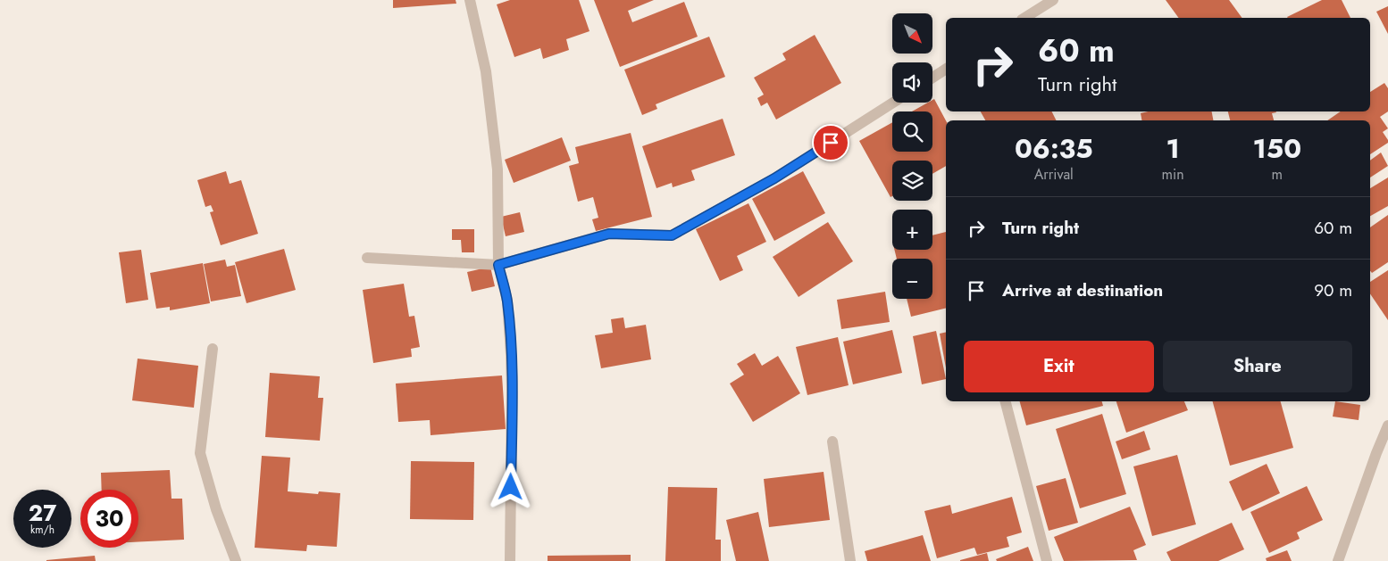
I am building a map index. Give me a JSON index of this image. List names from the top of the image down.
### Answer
{
  "north": "bottom right",
  "page": {
    "map_buttons": ["+", "−"],
    "turn": ["60 m", "Turn right"],
    "eta": [
      "06:35",
      "Arrival",
      "1",
      "min",
      "150",
      "m"
    ],
    "list": [
      {
        "name": "Turn right",
        "value": "60 m"
      },
      {
        "name": "Arrive at destination",
        "value": "90 m"
      }
    ],
    "buttons": ["Exit", "Share"],
    "speed": "27 km/h",
    "limit": "30"
  }
}
